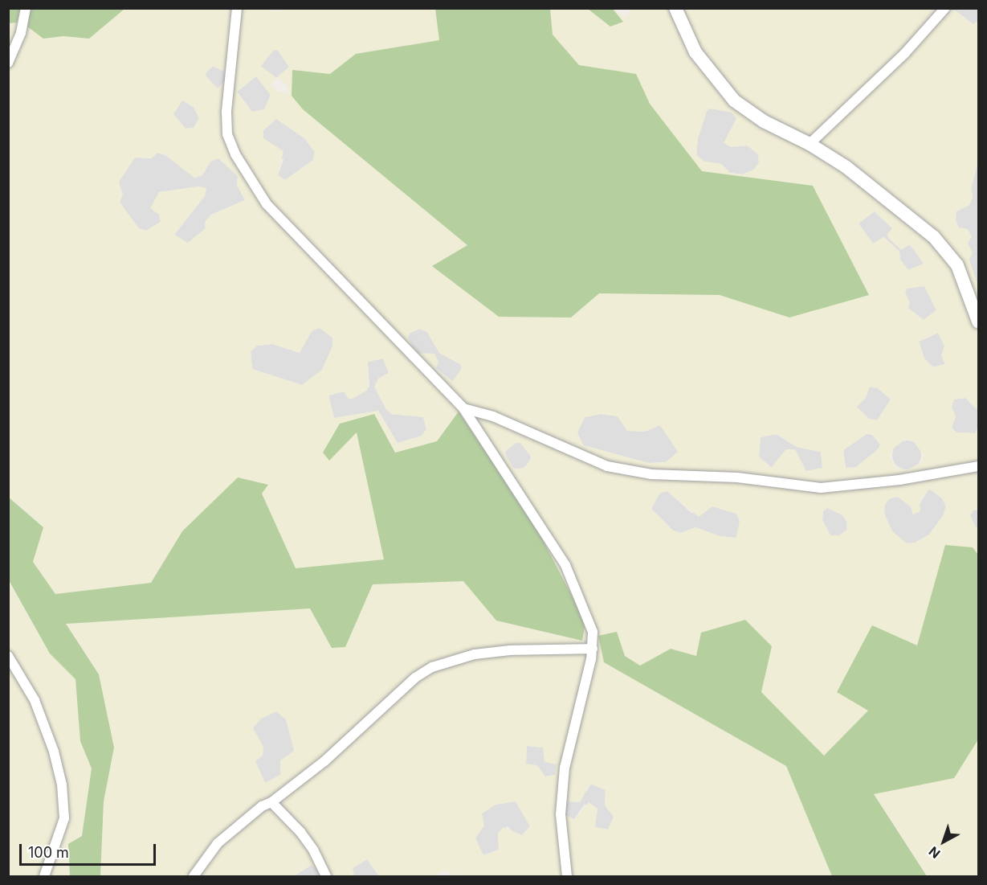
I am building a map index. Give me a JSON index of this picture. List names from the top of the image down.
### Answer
{
  "scale_bar": "100 m",
  "north": "bottom left"
}
